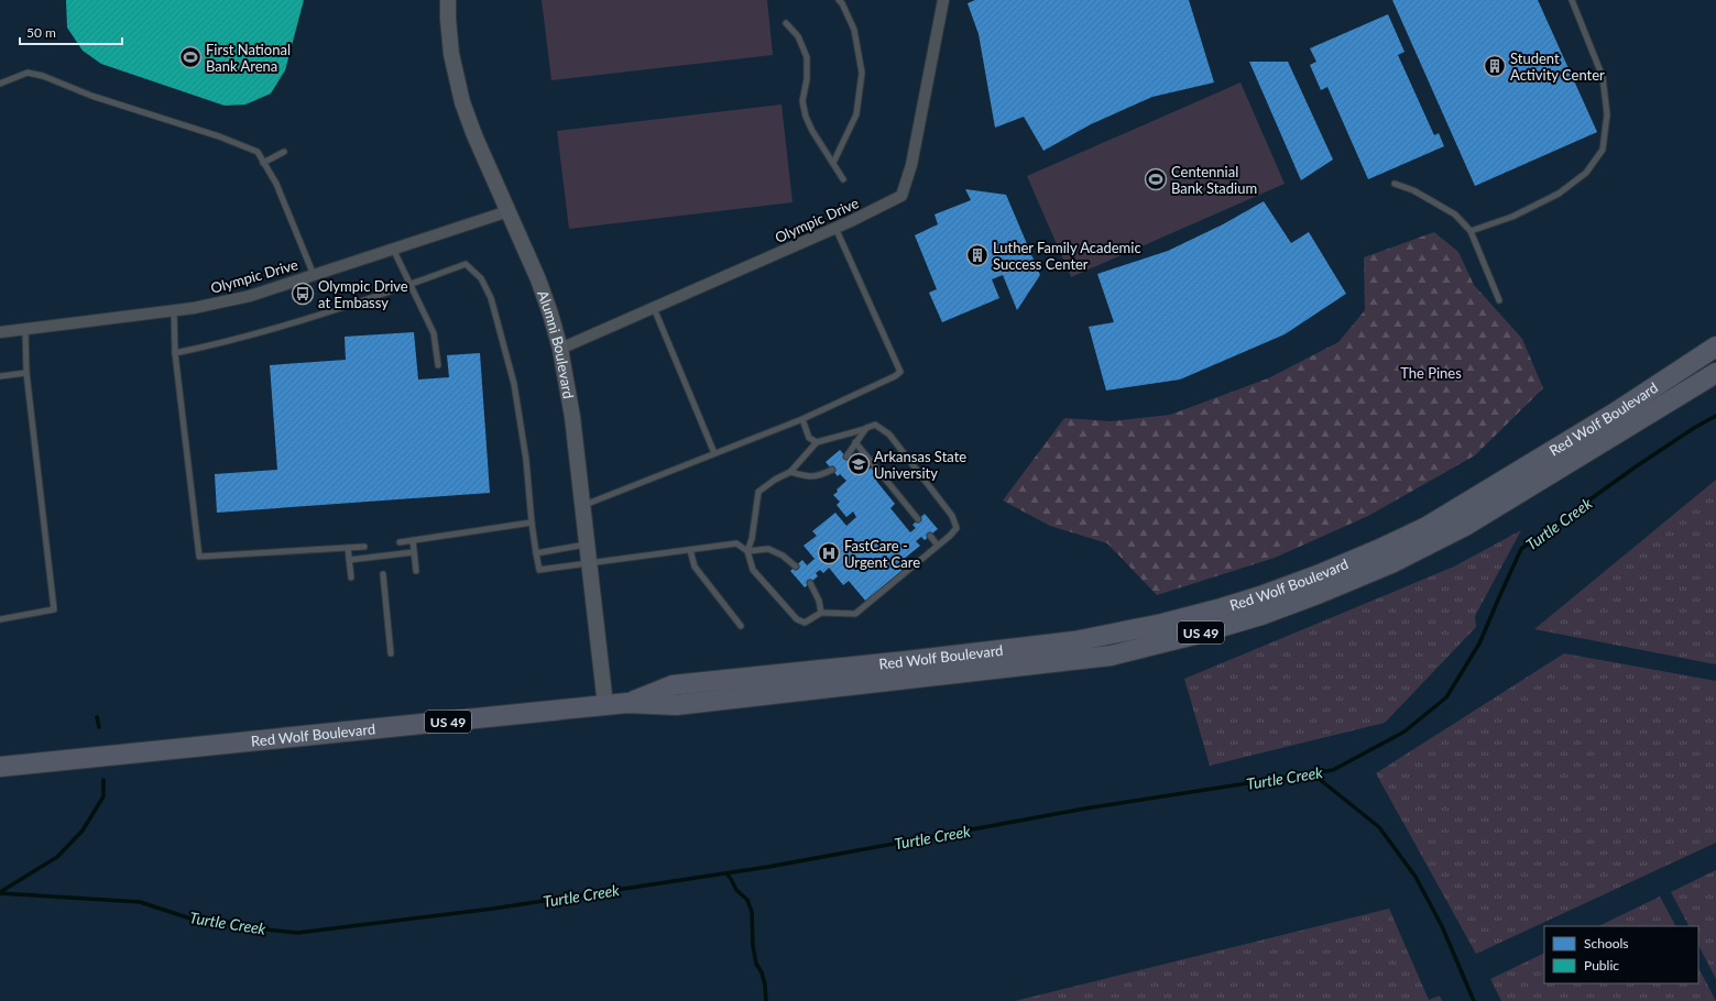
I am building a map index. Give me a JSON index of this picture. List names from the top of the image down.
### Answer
{
  "streets": {
    "highway": ["Red Wolf Boulevard", "US 49"],
    "street": ["Olympic Drive", "Alumni Boulevard"]
  },
  "crossings": [
    ["Olympic Drive", "Alumni Boulevard"],
    ["Alumni Boulevard", "Red Wolf Boulevard"]
  ],
  "water": ["Turtle Creek"],
  "parks": ["The Pines"],
  "places": {
    "sports": ["First National Bank Arena", "Centennial Bank Stadium"],
    "building": ["Student Activity Center", "Luther Family Academic Success Center"],
    "bus stop": ["Olympic Drive at Embassy"],
    "school or university": ["Arkansas State University"],
    "hospital": ["FastCare - Urgent Care"]
  },
  "legend": ["Schools", "Public"],
  "scale_bar": "50 m"
}
